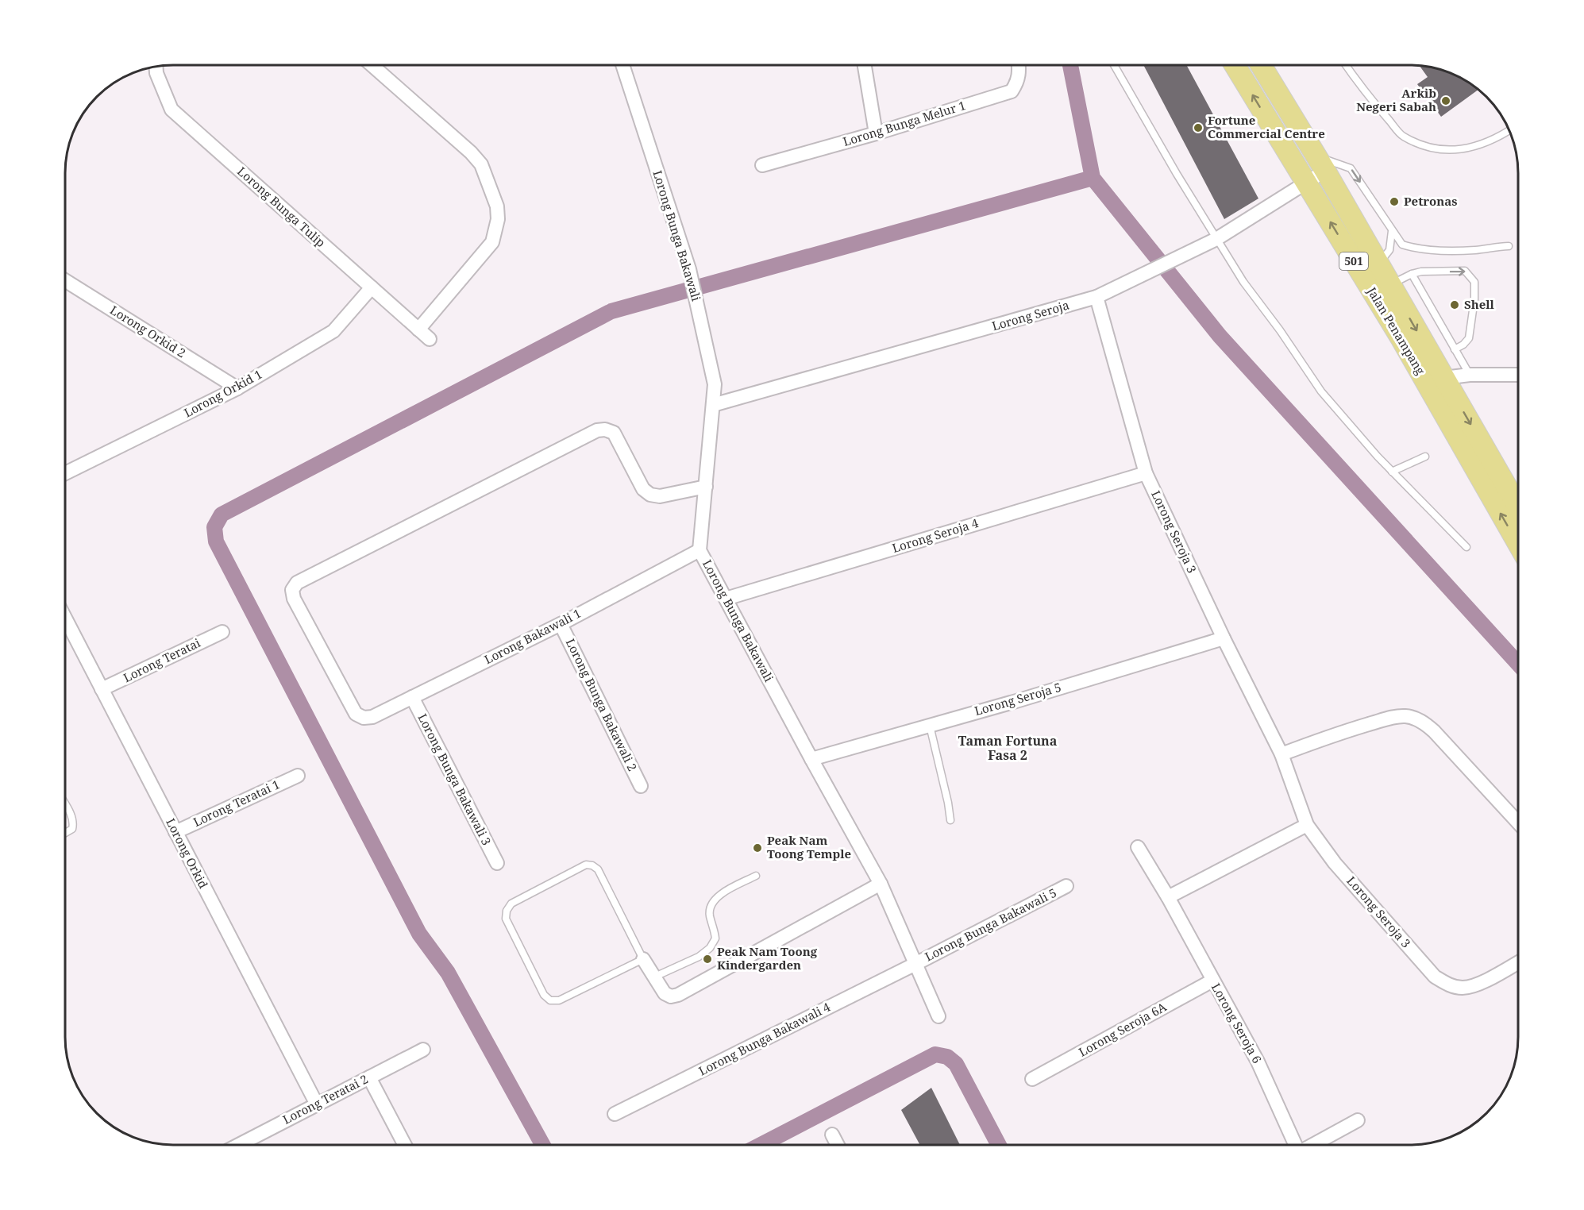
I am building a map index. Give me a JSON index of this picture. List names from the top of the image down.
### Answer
{
  "streets": {
    "main road": ["501", "Jalan Penampang"],
    "street": [
      "Lorong Bunga Melur 1",
      "Lorong Bunga Tulip",
      "Lorong Bunga Bakawali",
      "Lorong Seroja",
      "Lorong Orkid 2",
      "Lorong Orkid 1",
      "Lorong Seroja 3",
      "Lorong Seroja 4",
      "Lorong Bakawali 1",
      "Lorong Teratai",
      "Lorong Seroja 5",
      "Lorong Bunga Bakawali 2",
      "Lorong Bunga Bakawali 3",
      "Lorong Teratai 1",
      "Lorong Orkid",
      "Lorong Bunga Bakawali 5",
      "Lorong Seroja 6",
      "Lorong Seroja 6A",
      "Lorong Bunga Bakawali 4",
      "Lorong Teratai 2"
    ]
  },
  "crossings": [
    ["Lorong Bunga Tulip", "Lorong Orkid 1"],
    ["Lorong Bunga Bakawali", "Lorong Seroja"],
    ["Lorong Bunga Bakawali", "Lorong Seroja 4"],
    ["Lorong Bunga Bakawali", "Lorong Bakawali 1"],
    ["Lorong Bunga Bakawali", "Lorong Seroja 5"],
    ["Lorong Bunga Bakawali", "Lorong Bunga Bakawali 5"],
    ["Lorong Bunga Bakawali", "Lorong Bunga Bakawali 4"],
    ["Lorong Seroja", "Jalan Penampang"],
    ["Lorong Seroja", "Lorong Seroja 3"],
    ["Lorong Orkid 2", "Lorong Orkid 1"],
    ["Lorong Seroja 3", "Lorong Seroja 4"],
    ["Lorong Seroja 3", "Lorong Seroja 5"],
    ["Lorong Bakawali 1", "Lorong Bunga Bakawali 2"],
    ["Lorong Bakawali 1", "Lorong Bunga Bakawali 3"],
    ["Lorong Teratai", "Lorong Orkid"],
    ["Lorong Teratai 1", "Lorong Orkid"],
    ["Lorong Orkid", "Lorong Teratai 2"],
    ["Lorong Bunga Bakawali 5", "Lorong Bunga Bakawali 4"],
    ["Lorong Seroja 6", "Lorong Seroja 6A"]
  ],
  "districts": ["Taman Fortuna Fasa 2"],
  "places": [
    "Arkib Negeri Sabah",
    "Fortune Commercial Centre",
    "Petronas",
    "Shell",
    "Peak Nam Toong Temple",
    "Peak Nam Toong Kindergarden"
  ]
}
